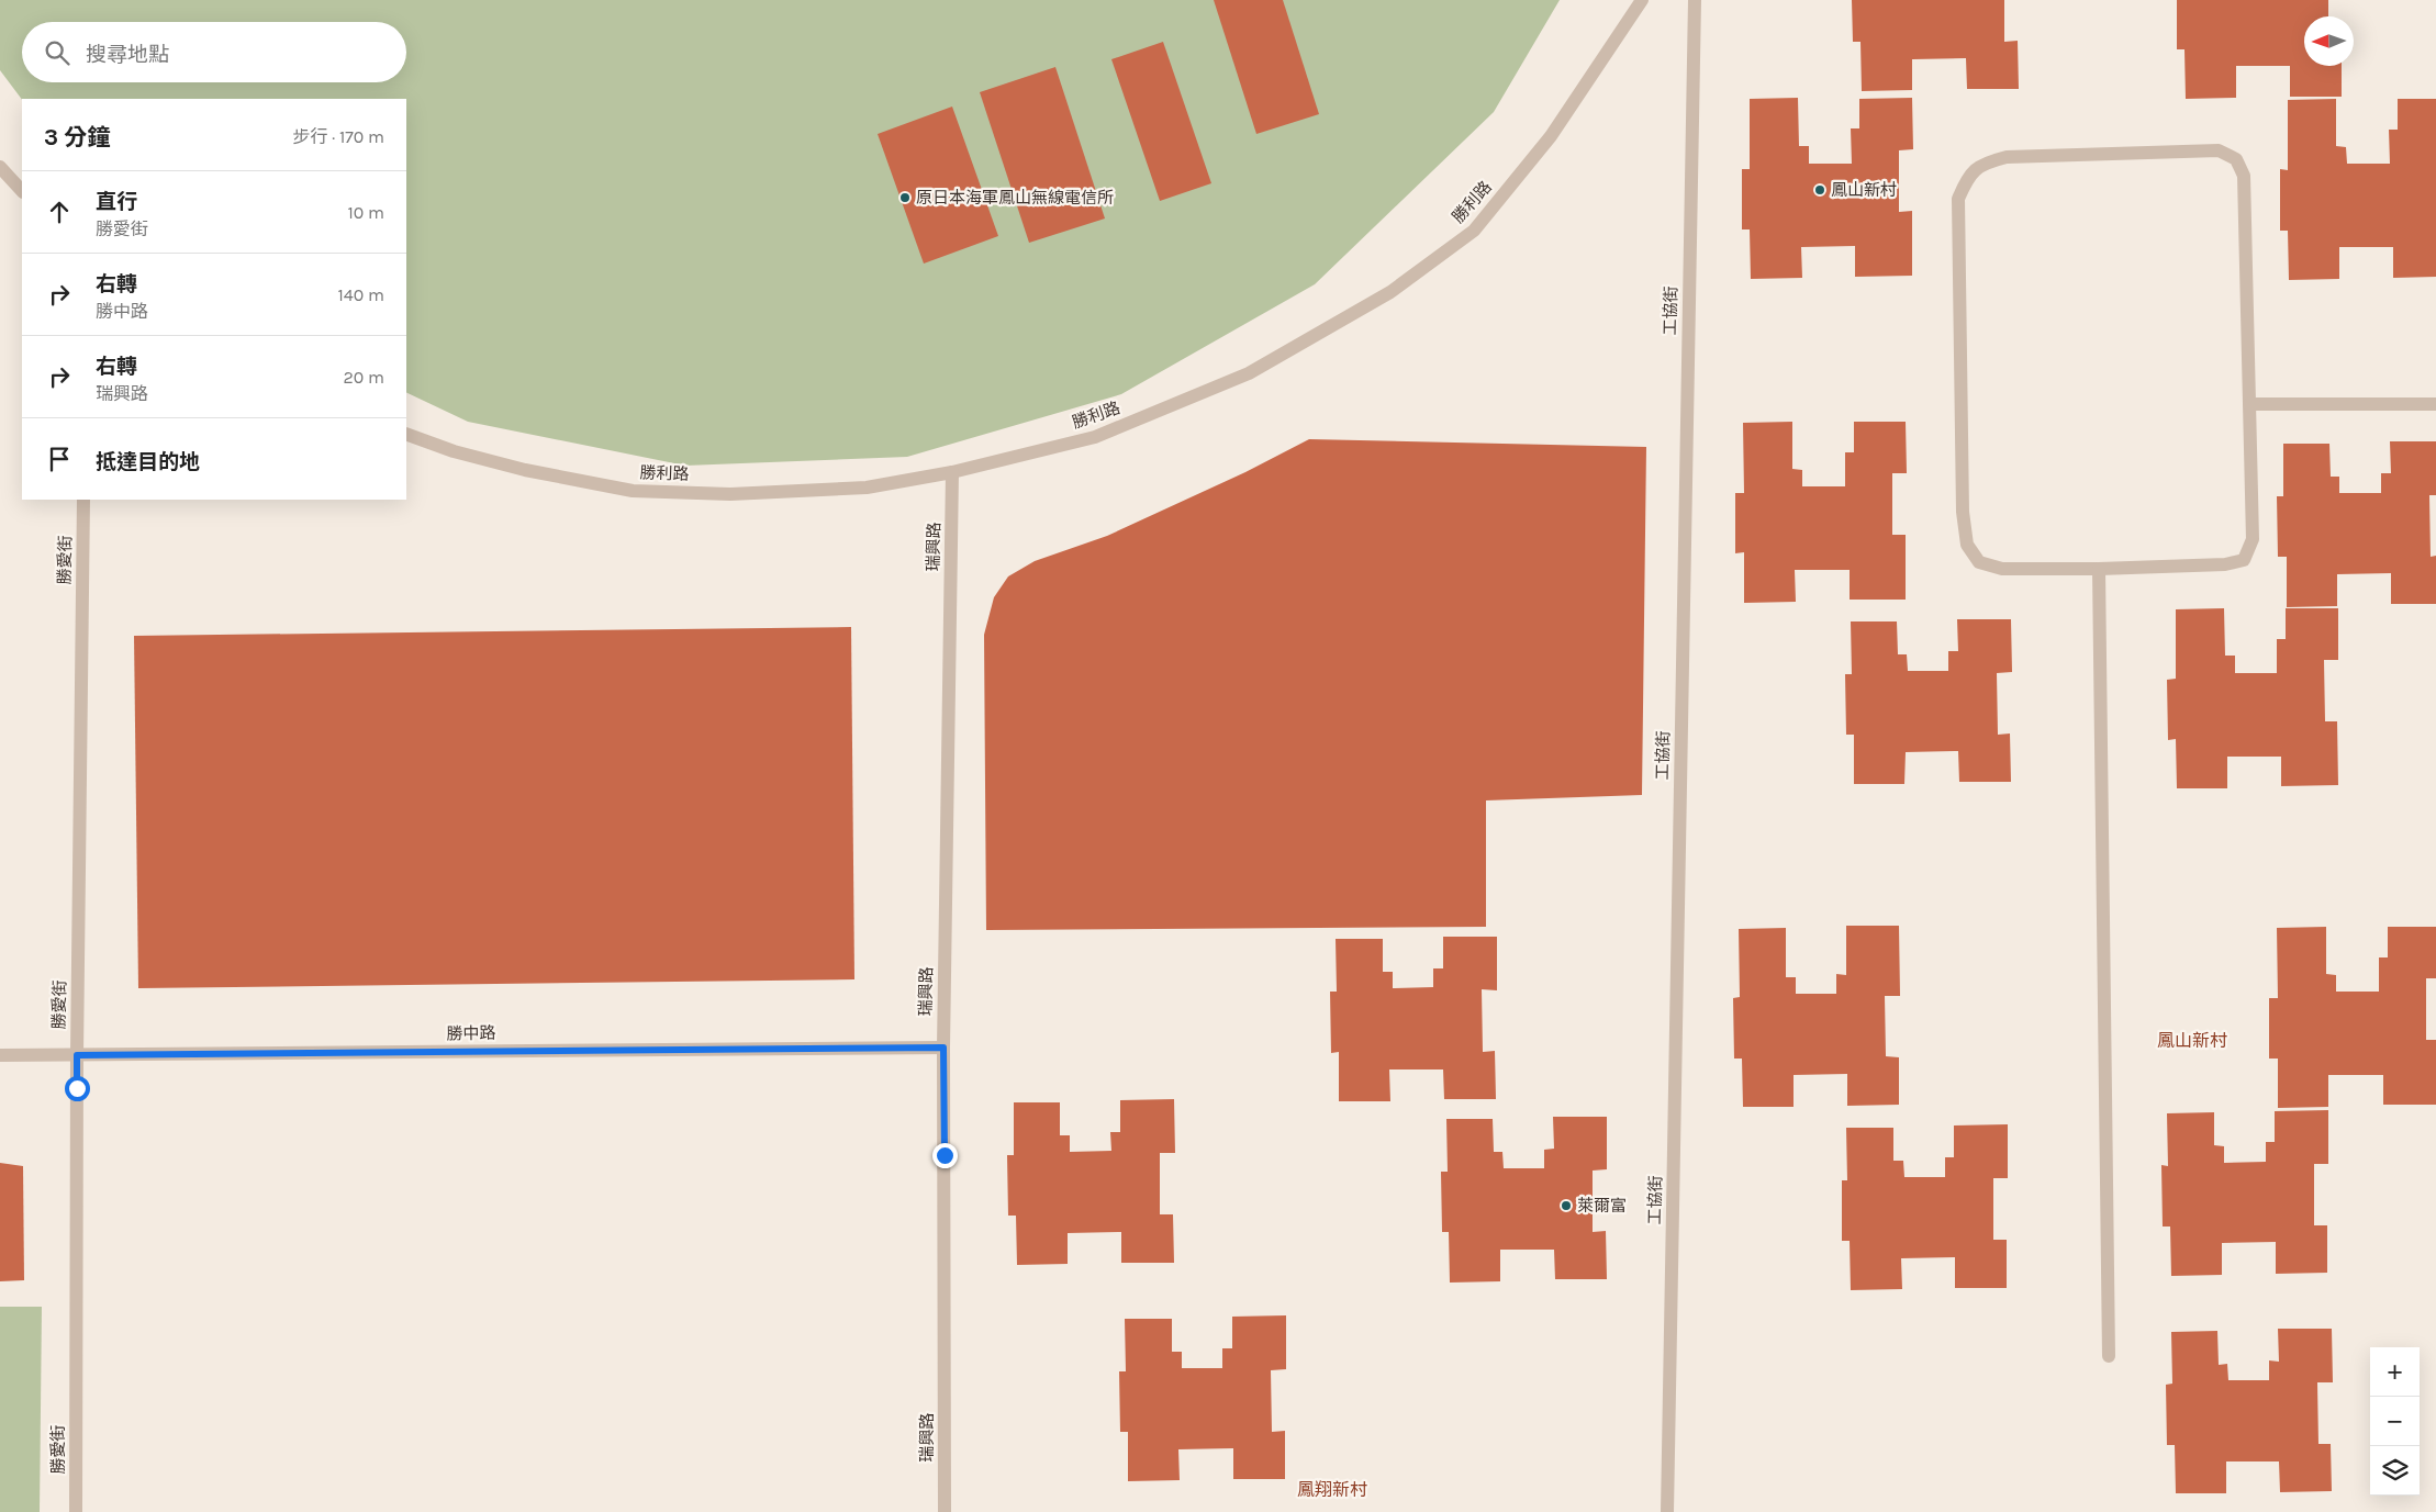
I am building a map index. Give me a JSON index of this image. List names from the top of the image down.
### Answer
{
  "streets": {
    "street": [
      "勝利路",
      "工協街",
      "瑞興路",
      "勝愛街",
      "勝中路"
    ]
  },
  "crossings": [
    ["勝利路", "瑞興路"],
    ["瑞興路", "勝中路"],
    ["勝愛街", "勝中路"]
  ],
  "districts": ["鳳山新村", "鳳翔新村"],
  "places": ["鳳山新村", "原日本海軍鳳山無線電信所", "萊爾富"],
  "north": "left",
  "page": {
    "search": "搜尋地點",
    "heading": ["3 分鐘", "步行 · 170 m"],
    "list": [
      ["直行", "勝愛街", "10 m"],
      ["右轉", "勝中路", "140 m"],
      ["右轉", "瑞興路", "20 m"],
      "抵達目的地"
    ],
    "map_buttons": ["+", "−"]
  }
}
